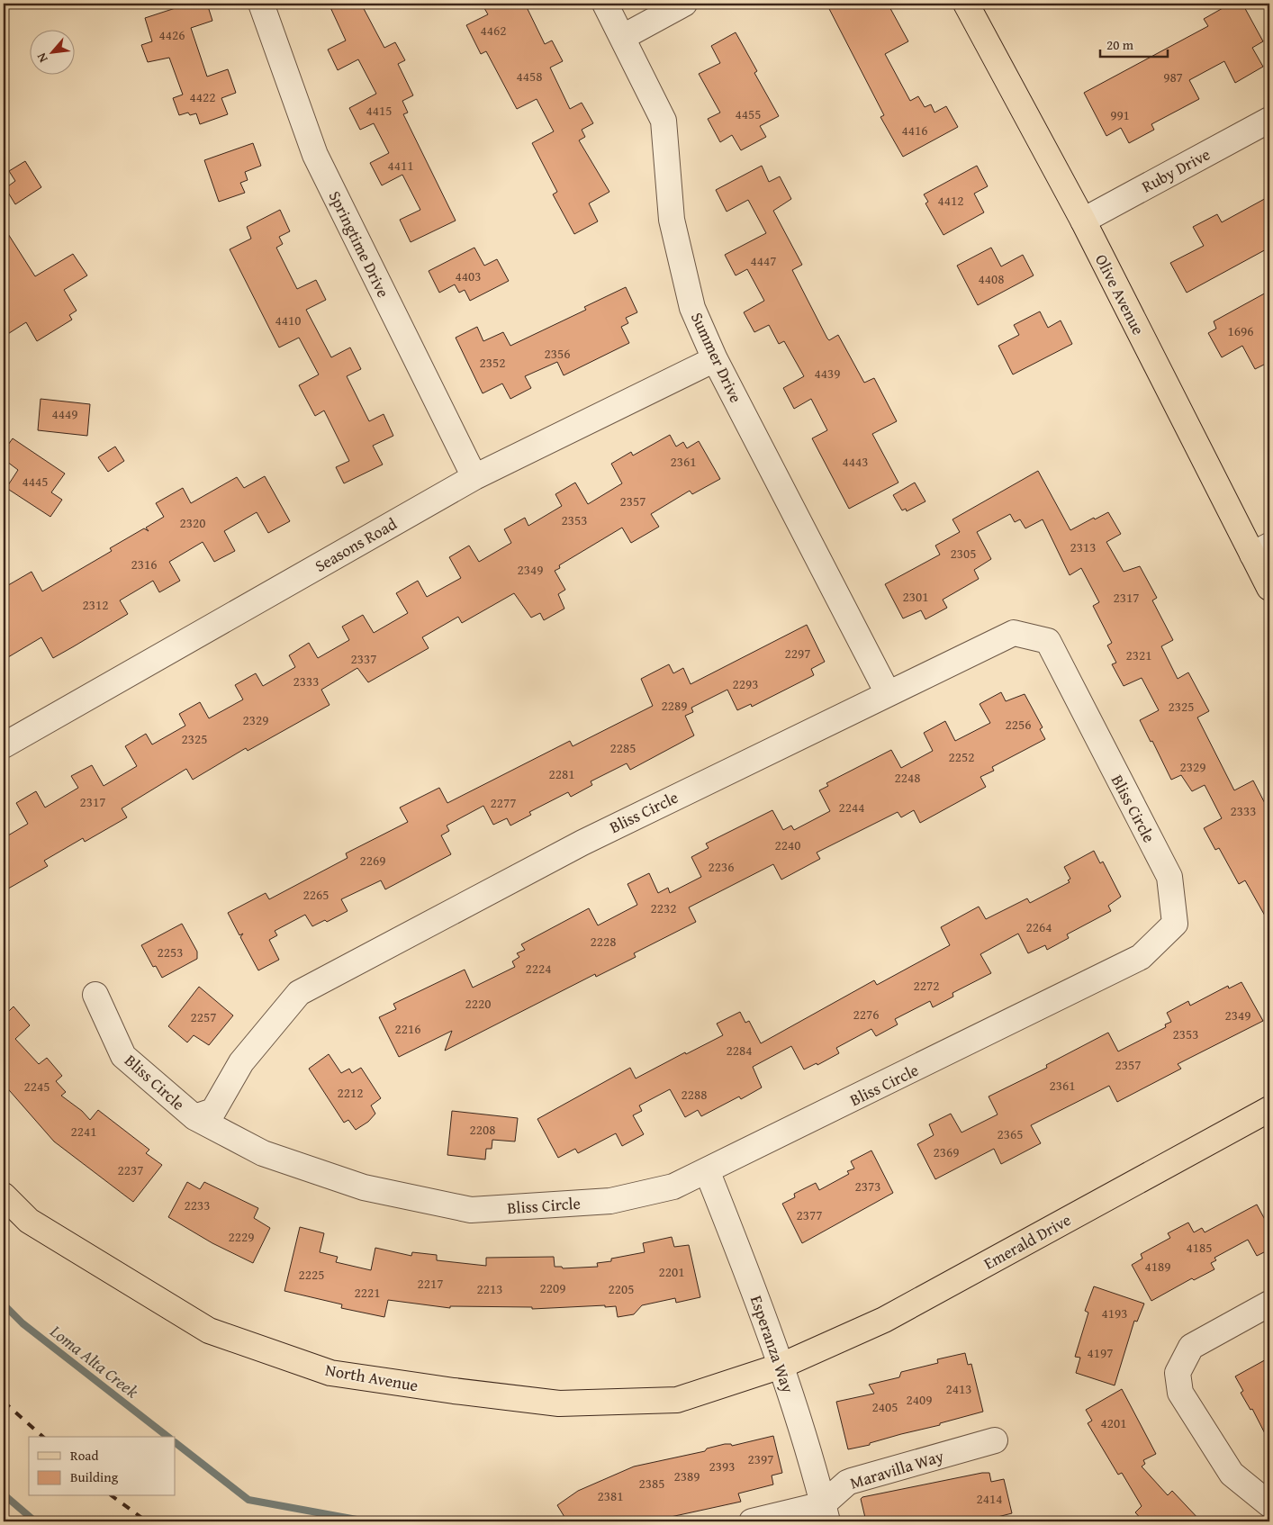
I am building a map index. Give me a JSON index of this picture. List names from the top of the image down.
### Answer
{
  "streets": {
    "main road": ["Olive Avenue", "Emerald Drive", "North Avenue"],
    "street": [
      "Ruby Drive",
      "Springtime Drive",
      "Summer Drive",
      "Seasons Road",
      "Bliss Circle",
      "Esperanza Way",
      "Maravilla Way"
    ]
  },
  "crossings": [
    ["Ruby Drive", "Olive Avenue"],
    ["Springtime Drive", "Seasons Road"],
    ["Summer Drive", "Seasons Road"],
    ["Summer Drive", "Bliss Circle"],
    ["Bliss Circle", "Esperanza Way"],
    ["Emerald Drive", "Esperanza Way"],
    ["Emerald Drive", "North Avenue"],
    ["Esperanza Way", "North Avenue"],
    ["Esperanza Way", "Maravilla Way"]
  ],
  "water": ["Loma Alta Creek"],
  "house_numbers": [
    "4462",
    "4426",
    "4458",
    "987",
    "4422",
    "4415",
    "4455",
    "991",
    "4416",
    "4411",
    "4412",
    "4447",
    "4403",
    "4408",
    "4410",
    "1696",
    "2356",
    "2352",
    "4439",
    "4449",
    "2361",
    "4443",
    "4445",
    "2357",
    "2353",
    "2320",
    "2313",
    "2305",
    "2316",
    "2349",
    "2301",
    "2317",
    "2312",
    "2297",
    "2321",
    "2337",
    "2333",
    "2293",
    "2289",
    "2325",
    "2329",
    "2256",
    "2325",
    "2285",
    "2252",
    "2329",
    "2281",
    "2248",
    "2317",
    "2277",
    "2244",
    "2333",
    "2240",
    "2269",
    "2236",
    "2265",
    "2232",
    "2264",
    "2228",
    "2253",
    "2224",
    "2272",
    "2220",
    "2276",
    "2349",
    "2257",
    "2216",
    "2353",
    "2284",
    "2357",
    "2361",
    "2245",
    "2212",
    "2288",
    "2208",
    "2241",
    "2365",
    "2369",
    "2237",
    "2373",
    "2233",
    "2377",
    "2229",
    "4185",
    "4189",
    "2201",
    "2225",
    "2217",
    "2209",
    "2213",
    "2205",
    "2221",
    "4193",
    "4197",
    "2413",
    "2409",
    "2405",
    "4201",
    "2397",
    "2393",
    "2389",
    "2385",
    "2381",
    "2414"
  ],
  "legend": ["Road", "Building"],
  "scale_bar": "20 m",
  "north": "bottom left"
}
